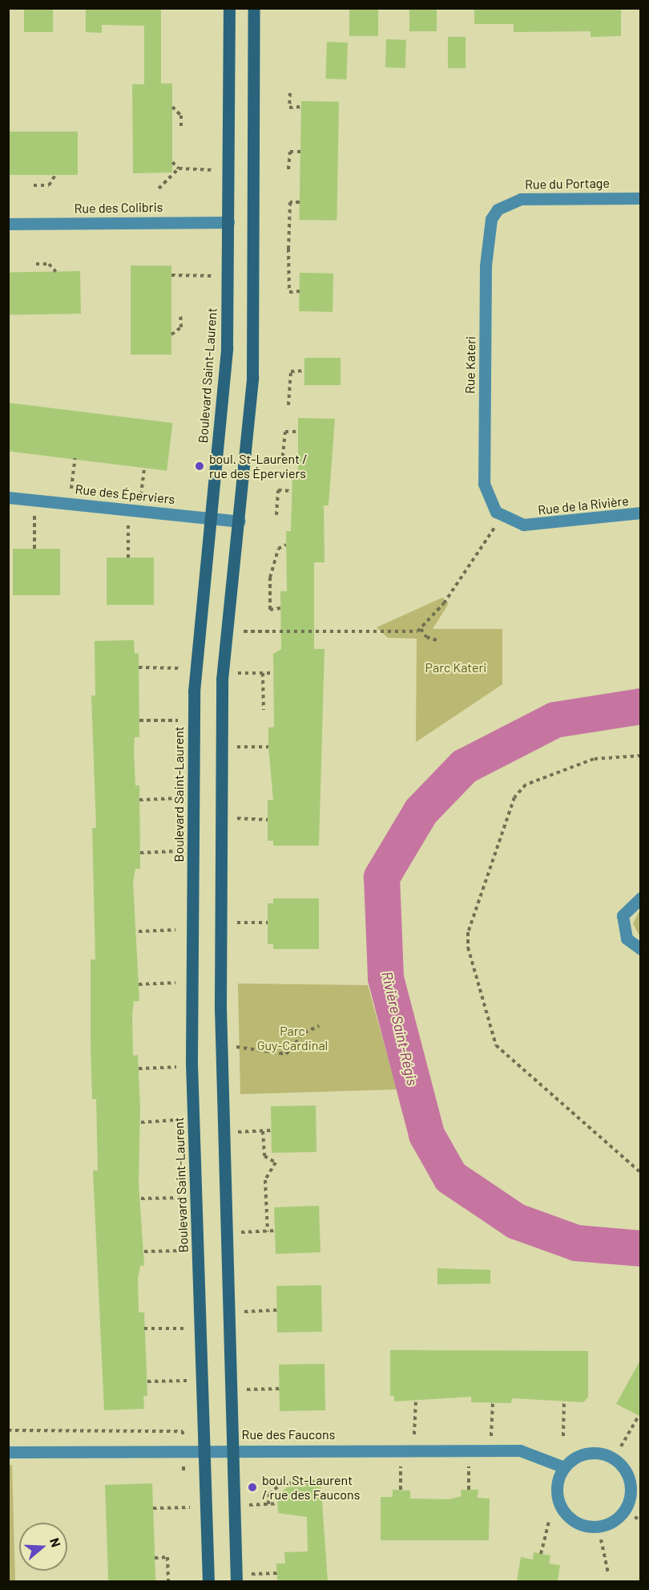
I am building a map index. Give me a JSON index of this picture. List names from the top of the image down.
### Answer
{
  "streets": {
    "street": [
      "Rue du Portage",
      "Rue des Colibris",
      "Rue Kateri",
      "Boulevard Saint-Laurent",
      "Rue des Éperviers",
      "Rue de la Rivière",
      "Rue des Faucons"
    ]
  },
  "crossings": [
    ["Rue du Portage", "Rue Kateri"],
    ["Rue des Colibris", "Boulevard Saint-Laurent"],
    ["Rue Kateri", "Rue de la Rivière"],
    ["Boulevard Saint-Laurent", "Rue des Éperviers"],
    ["Boulevard Saint-Laurent", "Rue des Faucons"]
  ],
  "water": ["Rivière Saint-Régis"],
  "parks": ["Parc Kateri", "Parc Guy-Cardinal"],
  "places": ["boul. St-Laurent / rue des Éperviers", "boul. St-Laurent / rue des Faucons"],
  "north": "right"
}
